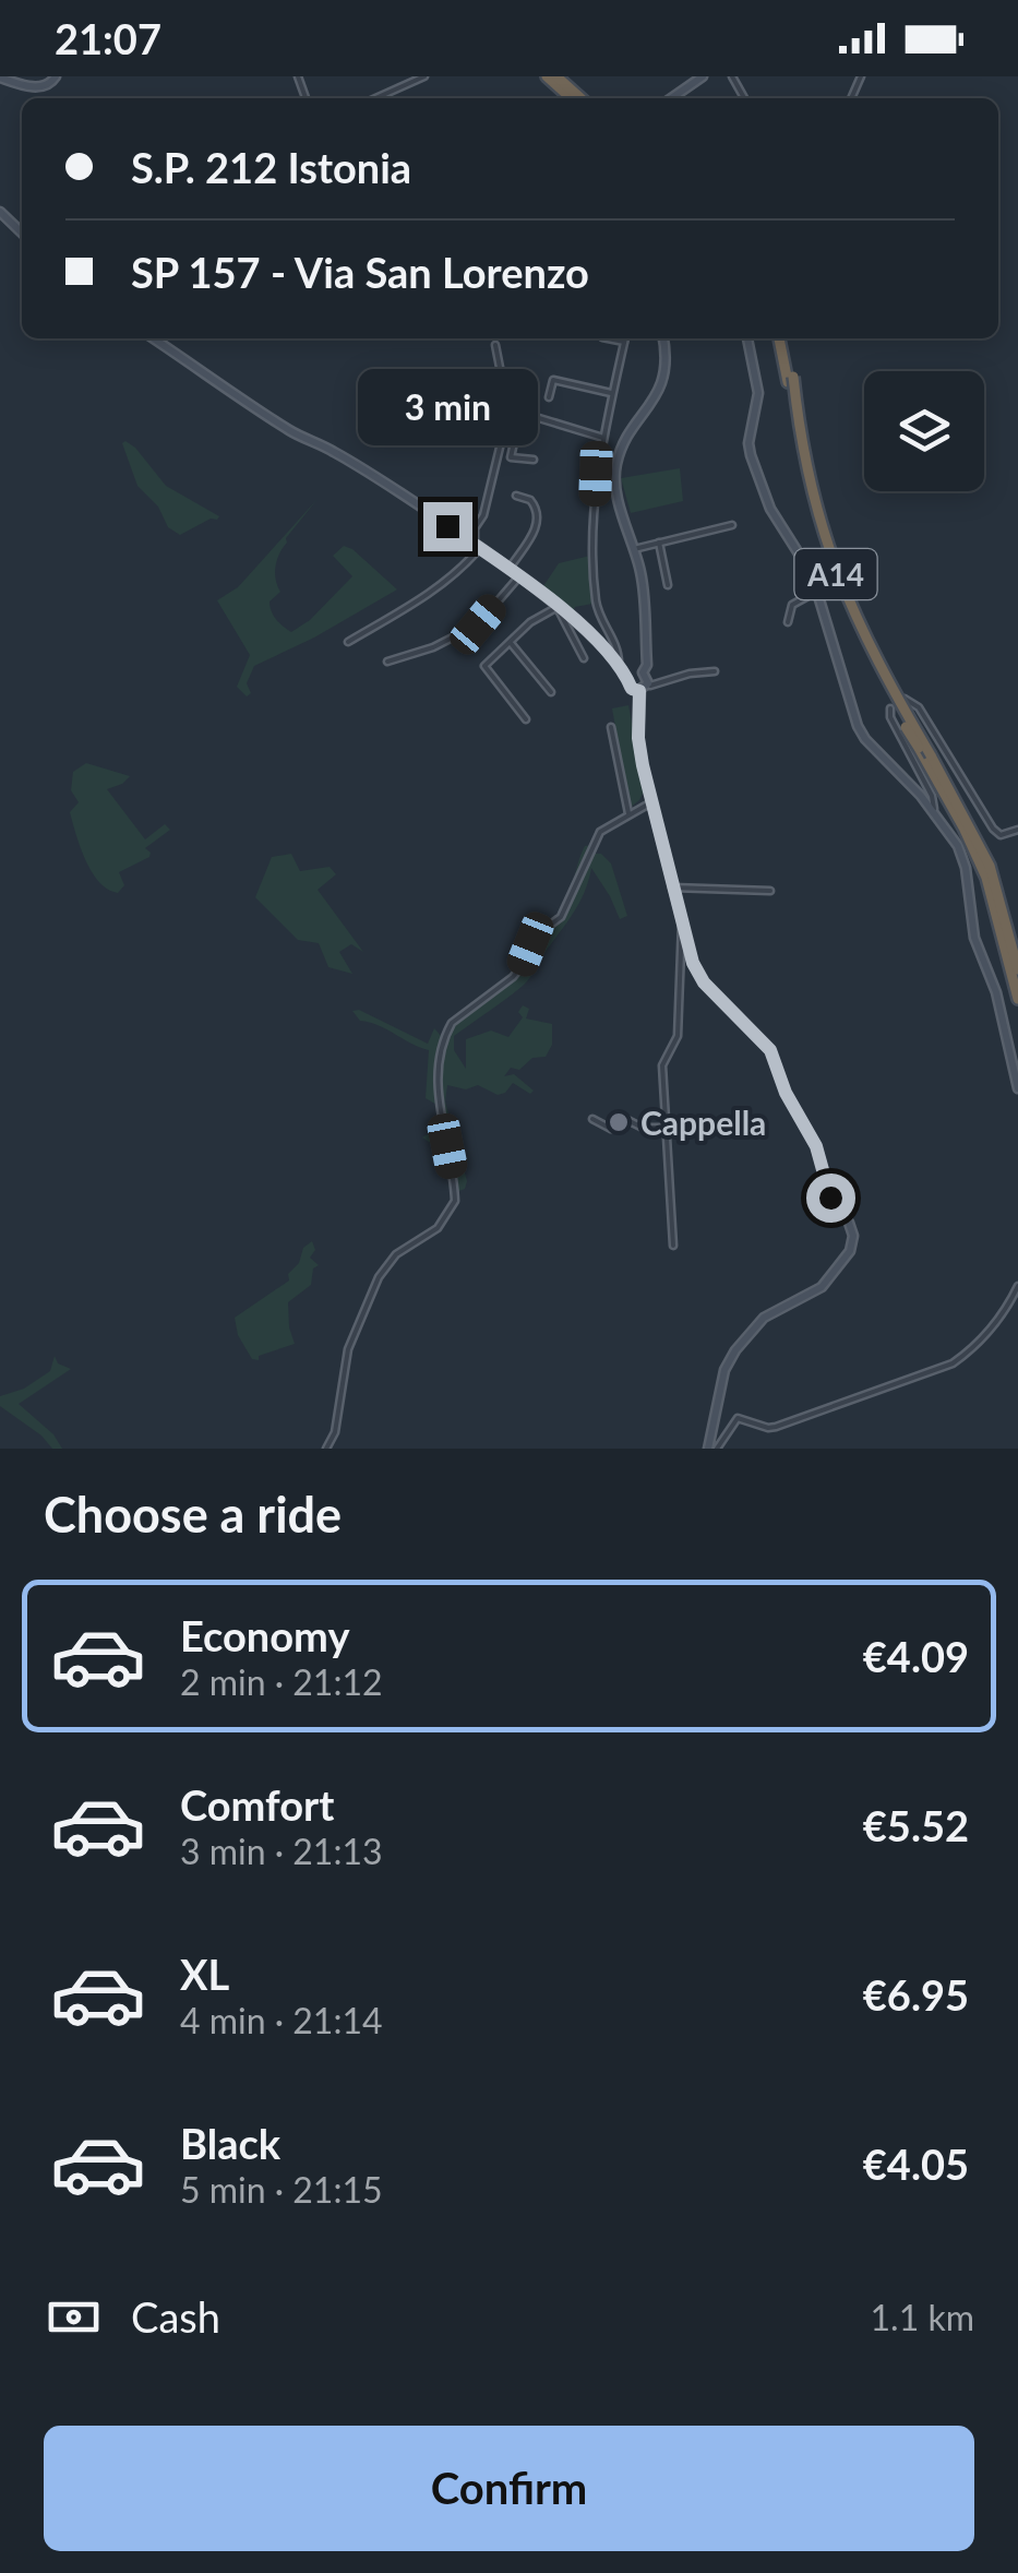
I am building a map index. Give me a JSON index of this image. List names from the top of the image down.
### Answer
{
  "streets": {
    "highway": ["A14"]
  },
  "places": ["Cappella"],
  "page": {
    "status": "21:07",
    "banner": ["S.P. 212 Istonia", "SP 157 - Via San Lorenzo"],
    "bubble": "3 min",
    "heading": "Choose a ride",
    "list": [
      {
        "name": "Economy",
        "note": "2 min · 21:12",
        "value": "€4.09"
      },
      {
        "name": "Comfort",
        "note": "3 min · 21:13",
        "value": "€5.52"
      },
      {
        "name": "XL",
        "note": "4 min · 21:14",
        "value": "€6.95"
      },
      {
        "name": "Black",
        "note": "5 min · 21:15",
        "value": "€4.05"
      }
    ],
    "pay": ["Cash", "1.1 km"],
    "buttons": "Confirm"
  }
}
